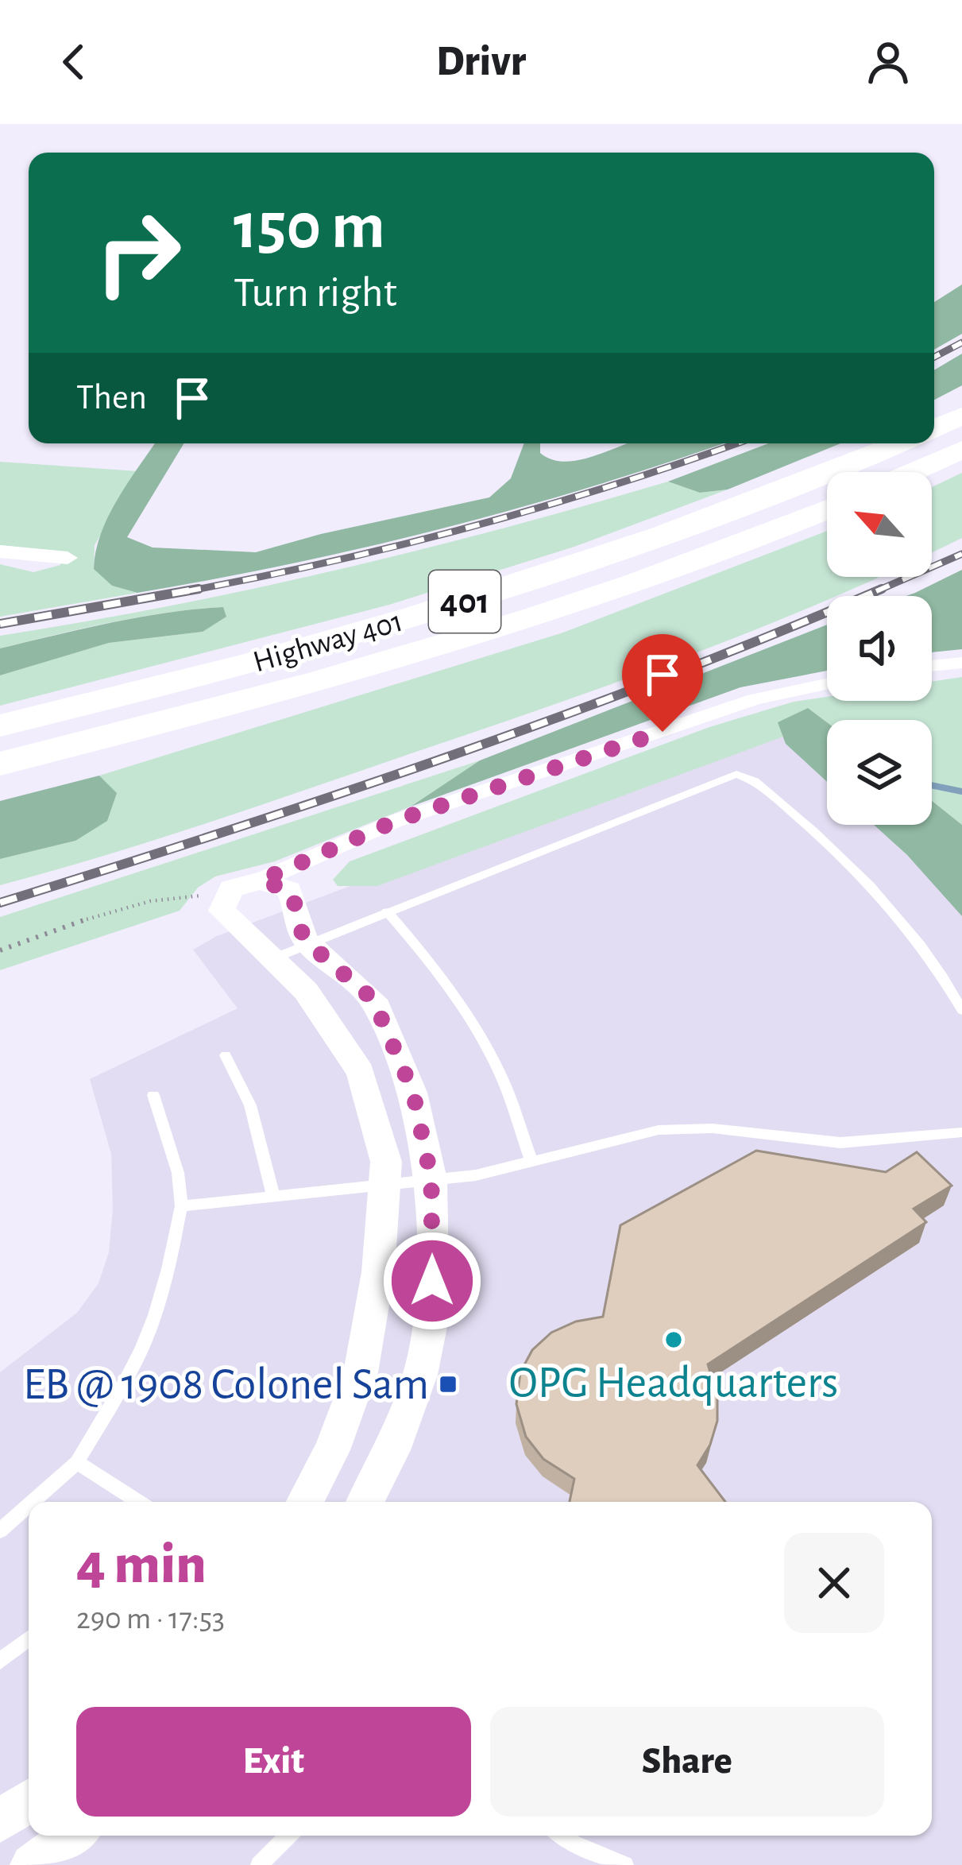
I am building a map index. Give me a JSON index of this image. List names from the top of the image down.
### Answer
{
  "streets": {
    "highway": ["401", "Highway 401"]
  },
  "places": {
    "other": ["OPG Headquarters"],
    "transit": ["EB @ 1908 Colonel Sam"]
  },
  "north": "top left",
  "page": {
    "header": "Drivr",
    "turn": ["150 m", "Turn right"],
    "then": "Then",
    "heading": ["4 min", "290 m · 17:53"],
    "buttons": ["Exit", "Share"]
  }
}
